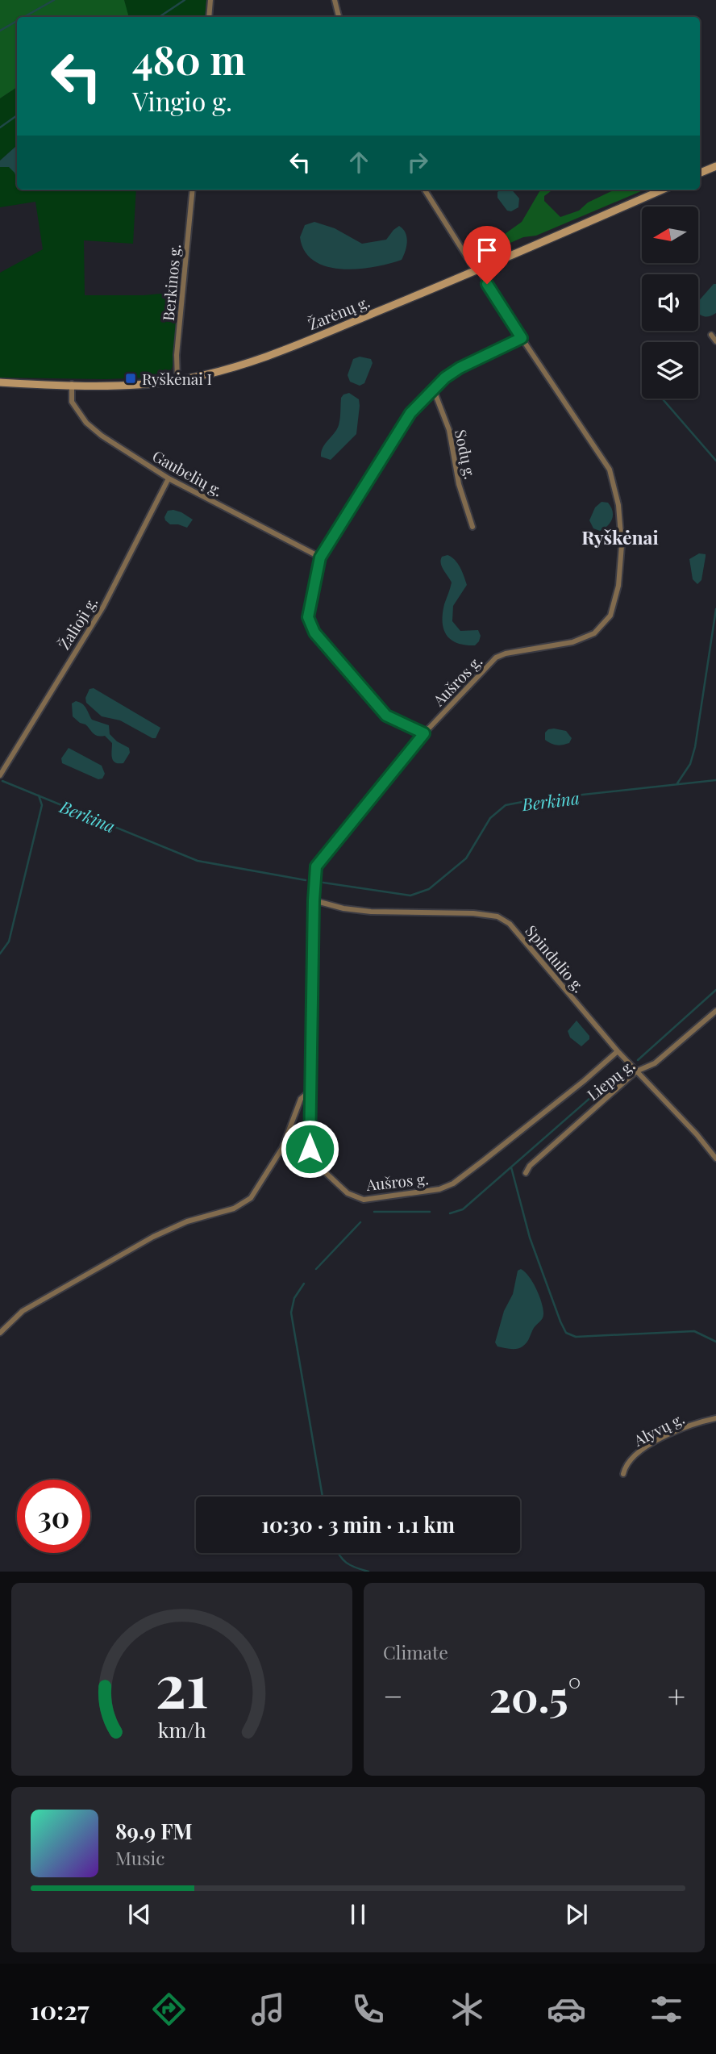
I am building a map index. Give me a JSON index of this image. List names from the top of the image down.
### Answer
{
  "streets": {
    "main road": ["Žarėnų g."],
    "street": [
      "Berkinos g.",
      "Sodų g.",
      "Gaubelių g.",
      "Žalioji g.",
      "Aušros g.",
      "Spindulio g.",
      "Liepų g.",
      "Alyvų g."
    ]
  },
  "crossings": [
    ["Berkinos g.", "Žarėnų g."],
    ["Žarėnų g.", "Gaubelių g."],
    ["Žarėnų g.", "Aušros g."],
    ["Gaubelių g.", "Žalioji g."],
    ["Aušros g.", "Spindulio g."],
    ["Spindulio g.", "Liepų g."]
  ],
  "districts": ["Ryškėnai"],
  "water": ["Berkina"],
  "places": {
    "transit": ["Ryškėnai I"]
  },
  "north": "left",
  "page": {
    "turn": ["480 m", "Vingio g."],
    "limit": "30",
    "trip": "10:30 · 3 min · 1.1 km",
    "tile": "Climate",
    "heat": ["−", "20.5°", "+"],
    "song": ["89.9 FM", "Music"],
    "tabs": "10:27",
    "gauge": ["21", "km/h"]
  }
}
